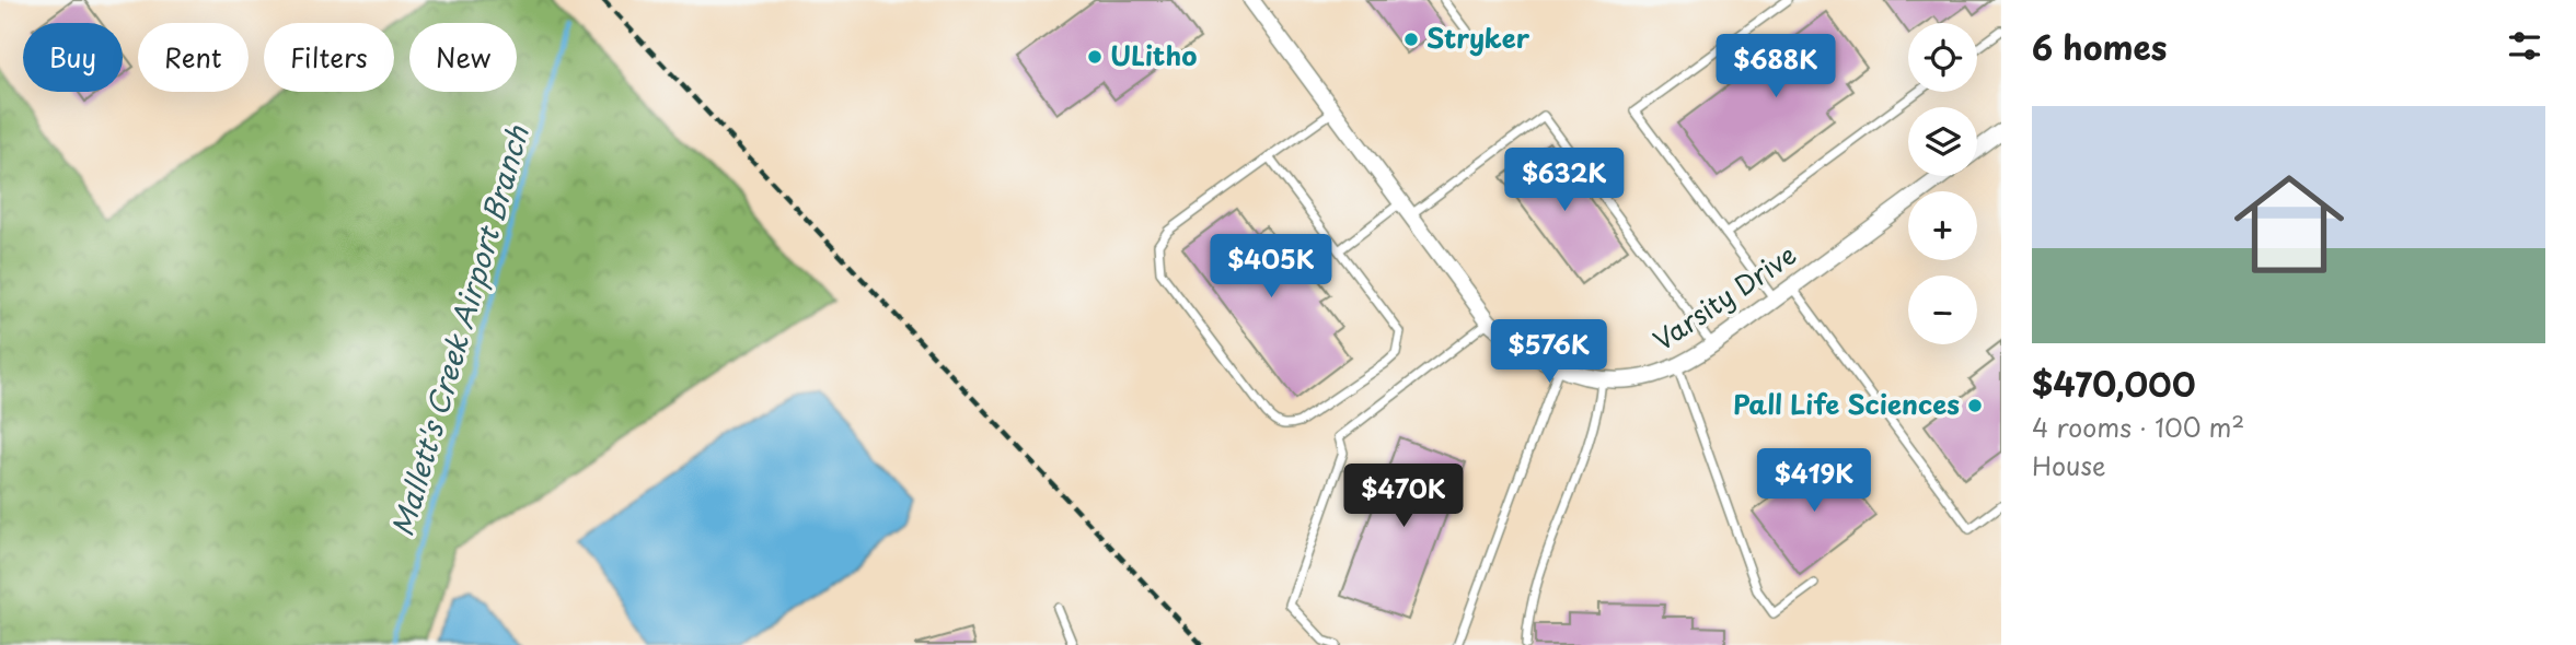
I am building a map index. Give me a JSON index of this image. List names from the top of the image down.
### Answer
{
  "streets": {
    "street": ["Varsity Drive"]
  },
  "water": ["Mallett's Creek Airport Branch"],
  "places": ["Stryker", "ULitho", "Pall Life Sciences"],
  "page": {
    "heading": "6 homes",
    "map_buttons": ["+", "−"],
    "chip": [
      "Buy",
      "Rent",
      "Filters",
      "New"
    ],
    "price": [
      "$688K",
      "$632K",
      "$405K",
      "$576K",
      "$419K",
      "$470K"
    ],
    "list": [
      {
        "name": "$470,000",
        "note": "4 rooms · 100 m² · House"
      }
    ]
  }
}
